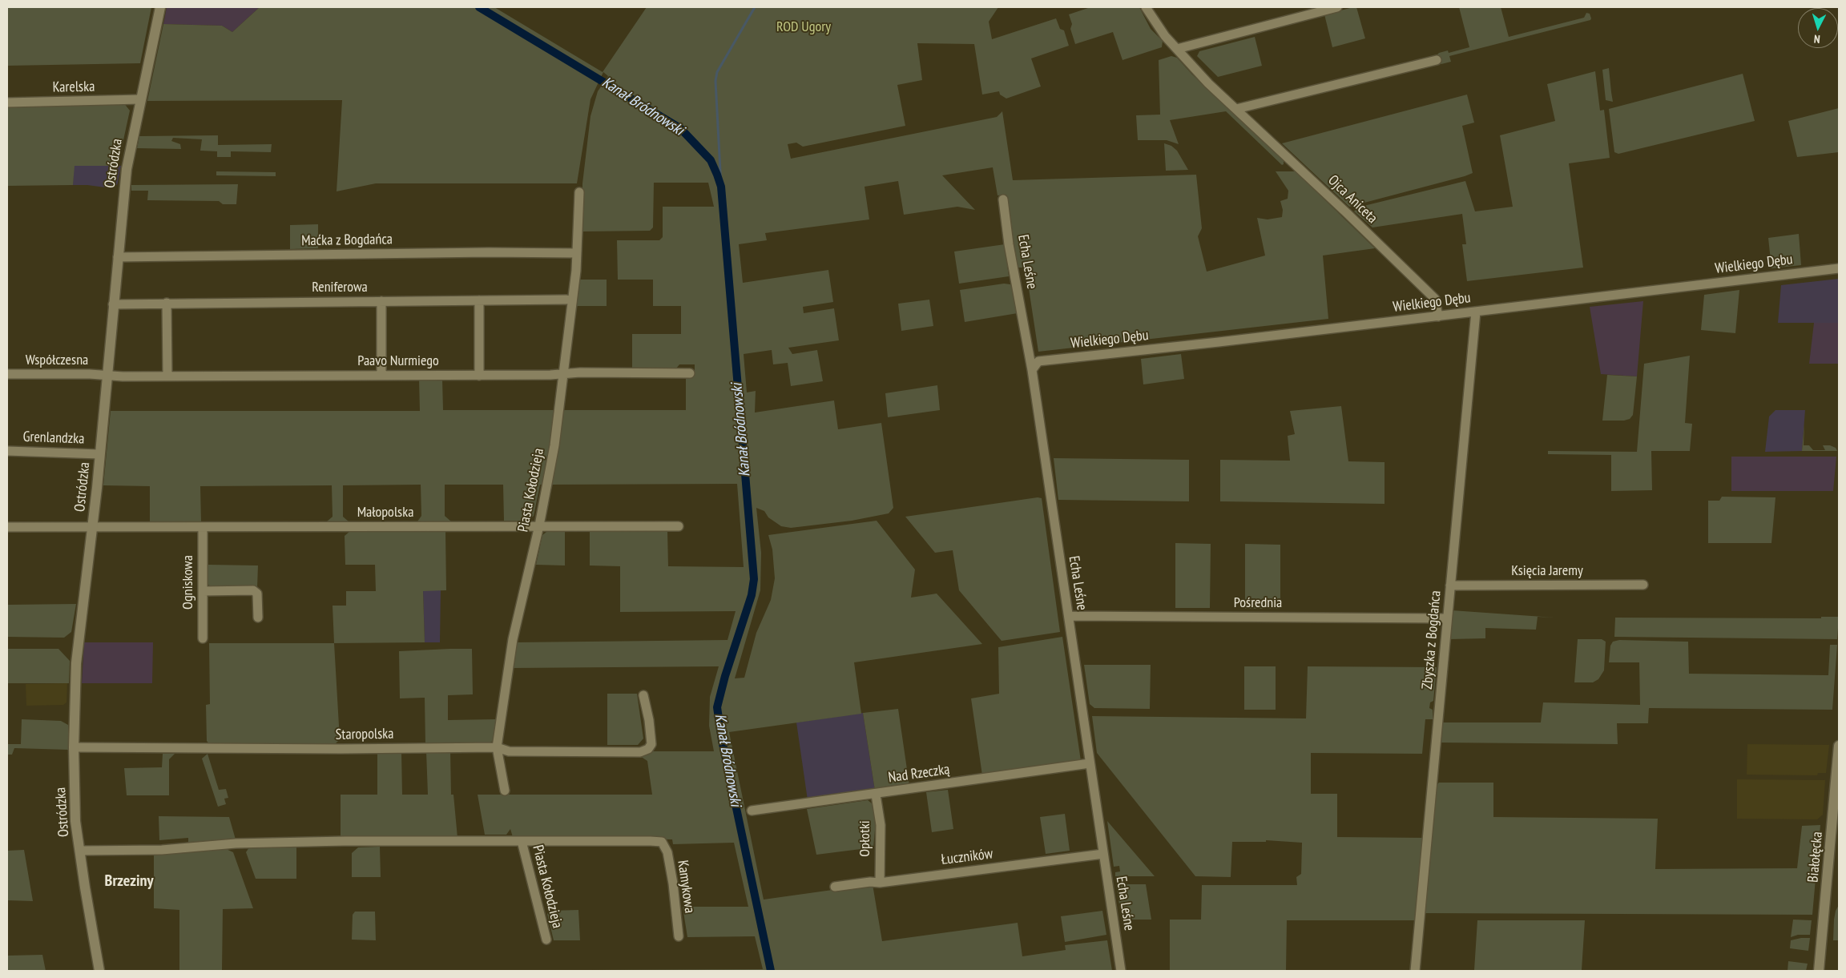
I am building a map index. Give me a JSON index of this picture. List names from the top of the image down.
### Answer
{
  "streets": {
    "street": [
      "Karelska",
      "Ostródzka",
      "Ojca Aniceta",
      "Maćka z Bogdańca",
      "Echa Leśne",
      "Wielkiego Dębu",
      "Reniferowa",
      "Współczesna",
      "Paavo Nurmiego",
      "Grenlandzka",
      "Piasta Kołodzieja",
      "Małopolska",
      "Księcia Jaremy",
      "Ogniskowa",
      "Pośrednia",
      "Zbyszka z Bogdańca",
      "Staropolska",
      "Nad Rzeczką",
      "Opłotki",
      "Łuczników",
      "Białołęcka",
      "Kamykowa"
    ]
  },
  "crossings": [
    ["Karelska", "Ostródzka"],
    ["Ostródzka", "Maćka z Bogdańca"],
    ["Ostródzka", "Reniferowa"],
    ["Ostródzka", "Współczesna"],
    ["Ostródzka", "Paavo Nurmiego"],
    ["Ostródzka", "Grenlandzka"],
    ["Ostródzka", "Małopolska"],
    ["Ostródzka", "Staropolska"],
    ["Ojca Aniceta", "Wielkiego Dębu"],
    ["Maćka z Bogdańca", "Piasta Kołodzieja"],
    ["Echa Leśne", "Wielkiego Dębu"],
    ["Echa Leśne", "Pośrednia"],
    ["Echa Leśne", "Nad Rzeczką"],
    ["Echa Leśne", "Łuczników"],
    ["Wielkiego Dębu", "Zbyszka z Bogdańca"],
    ["Współczesna", "Paavo Nurmiego"],
    ["Paavo Nurmiego", "Piasta Kołodzieja"],
    ["Piasta Kołodzieja", "Małopolska"],
    ["Piasta Kołodzieja", "Staropolska"],
    ["Piasta Kołodzieja", "Kamykowa"],
    ["Małopolska", "Ogniskowa"],
    ["Księcia Jaremy", "Zbyszka z Bogdańca"],
    ["Pośrednia", "Zbyszka z Bogdańca"],
    ["Nad Rzeczką", "Opłotki"],
    ["Opłotki", "Łuczników"]
  ],
  "districts": ["Brzeziny"],
  "water": ["Kanał Bródnowski"],
  "parks": ["ROD Ugory"],
  "north": "bottom"
}
